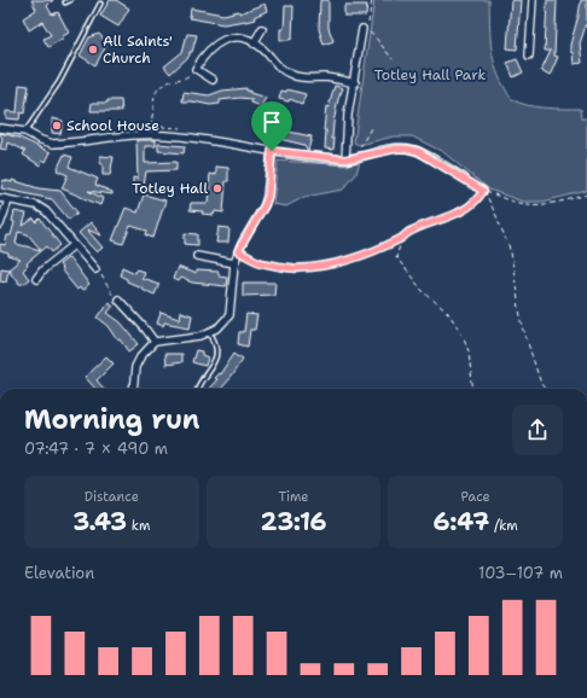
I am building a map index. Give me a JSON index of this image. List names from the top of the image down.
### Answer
{
  "parks": ["Totley Hall Park"],
  "places": ["All Saints' Church", "School House", "Totley Hall"],
  "page": {
    "heading": ["Morning run", "07:47 · 7 × 490 m"],
    "stats": [
      ["Distance", "3.43 km"],
      ["Time", "23:16"],
      ["Pace", "6:47 /km"]
    ],
    "chart": ["Elevation", "103–107 m"]
  }
}
